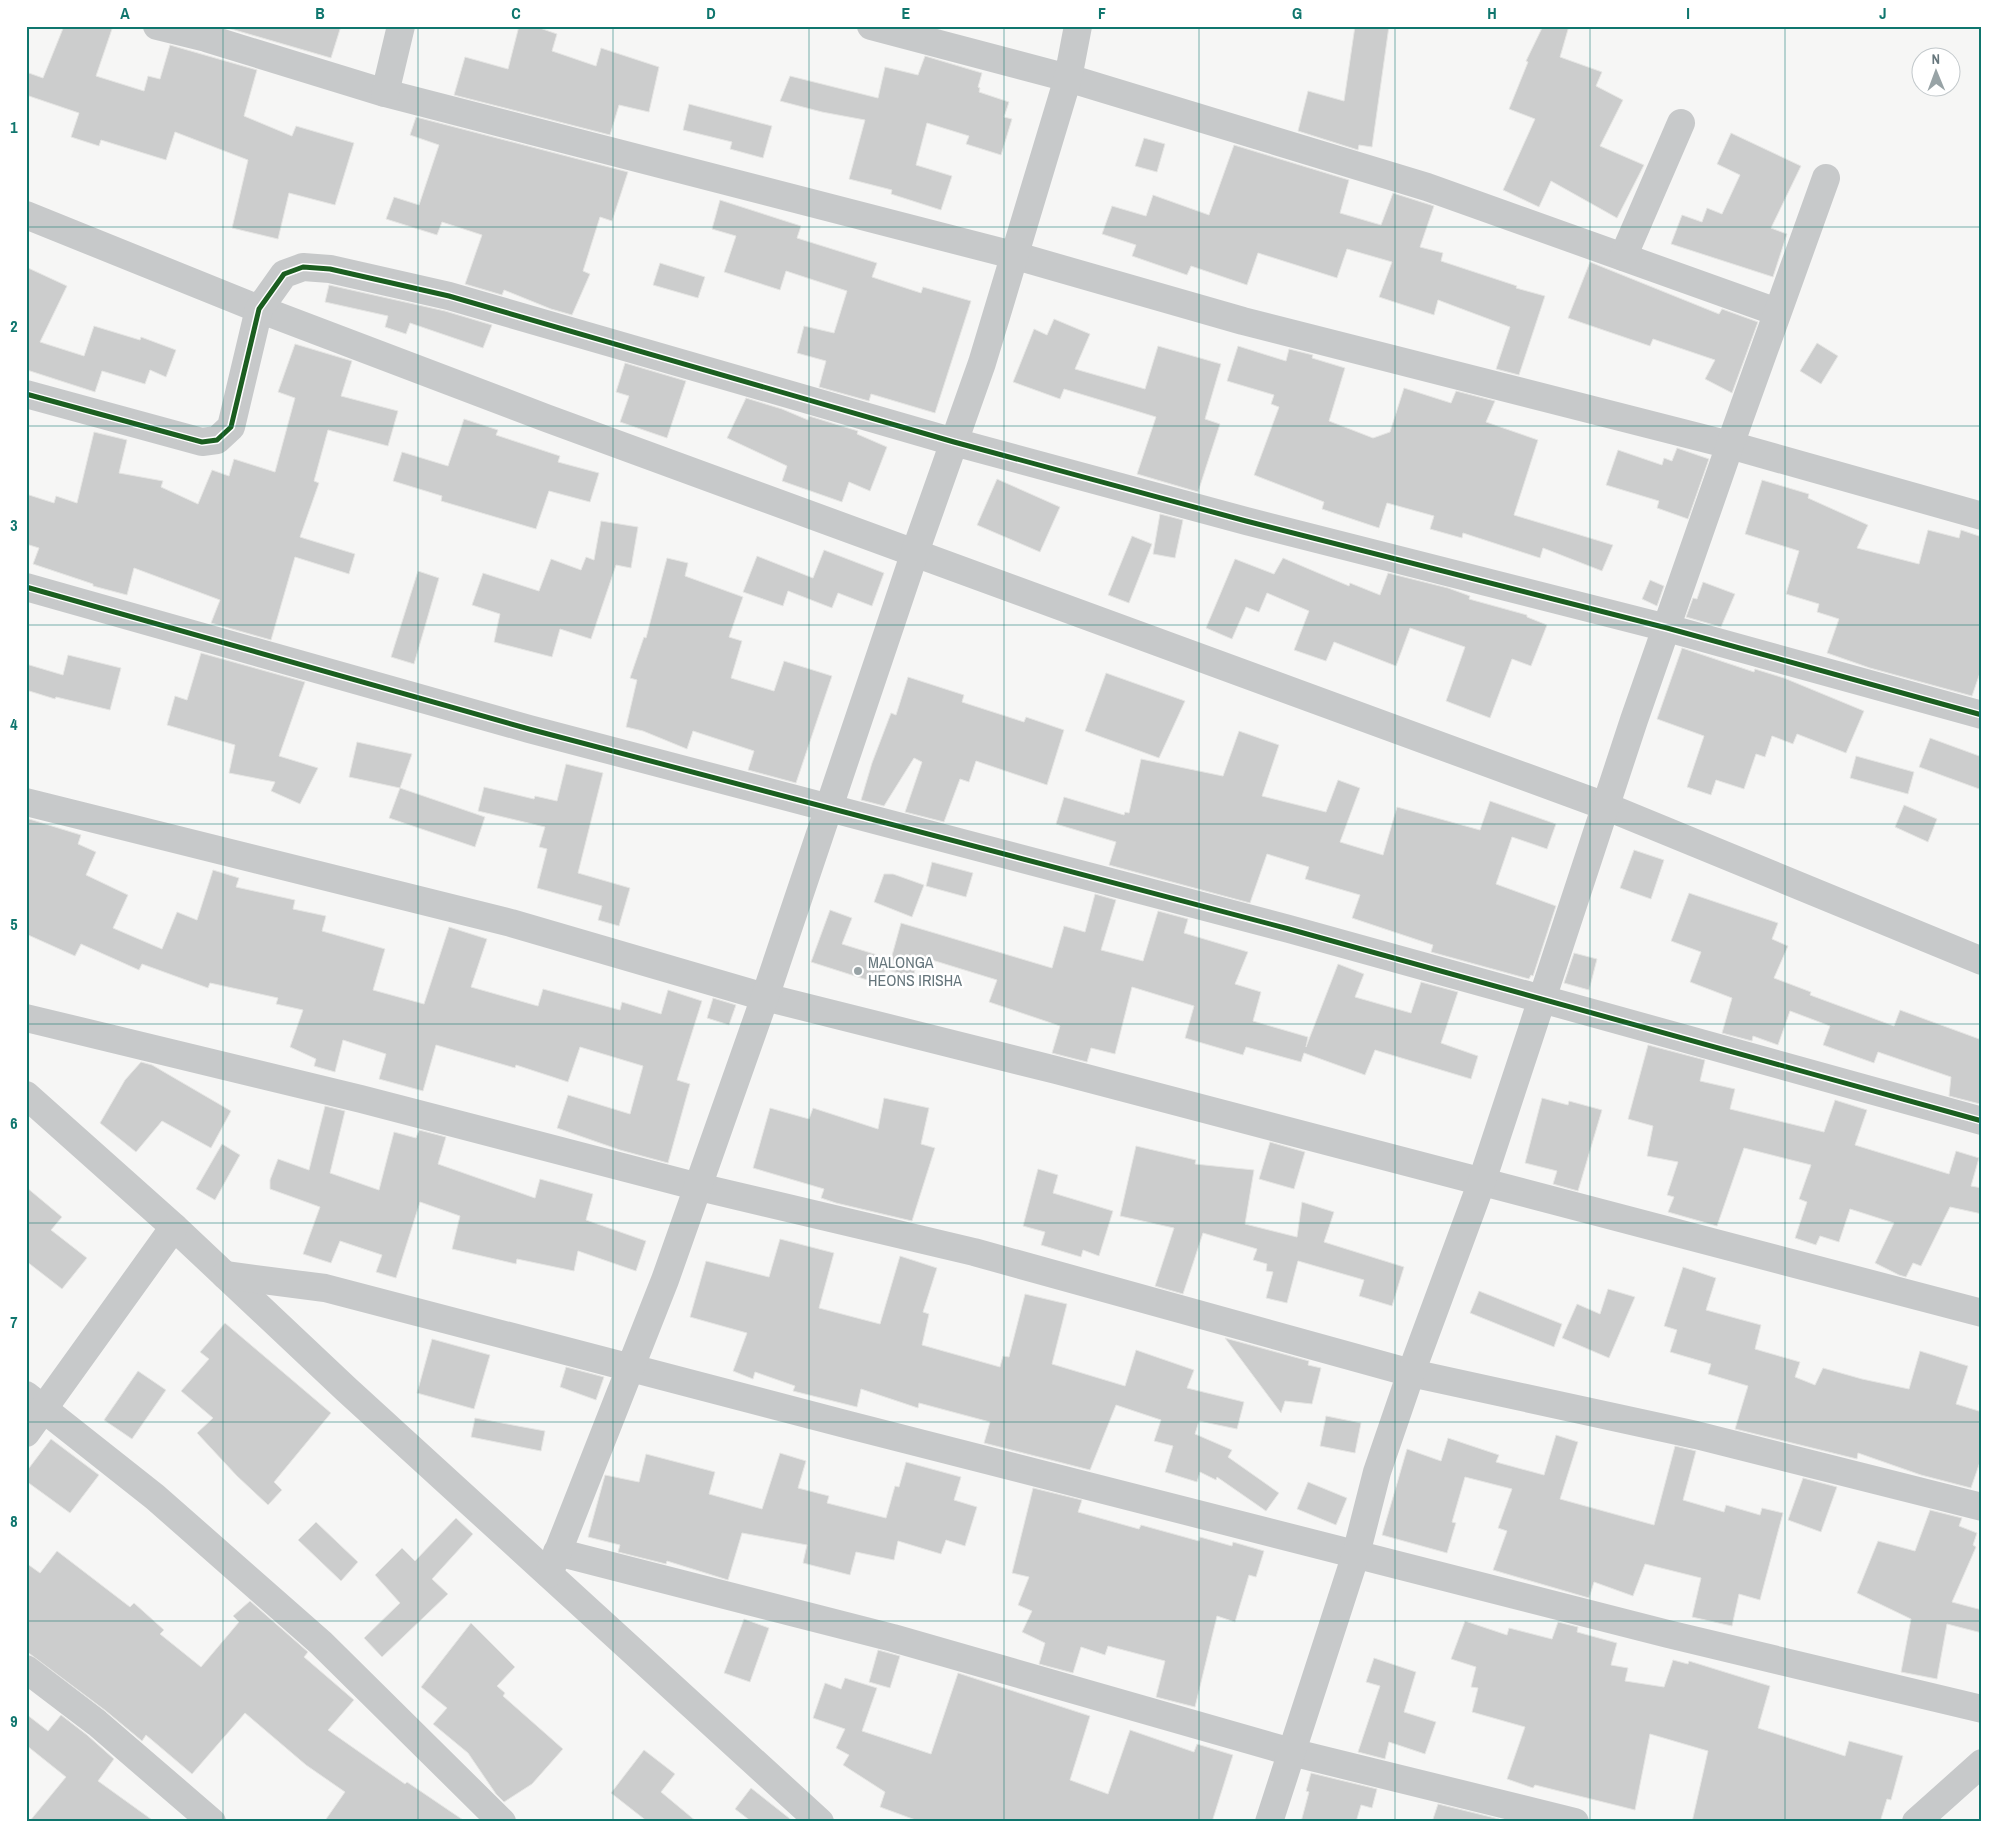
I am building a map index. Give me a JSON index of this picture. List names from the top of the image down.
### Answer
{
  "places": ["MALONGA HEONS IRISHA"],
  "north": "top",
  "grid": {
    "columns": [
      "A",
      "B",
      "C",
      "D",
      "E",
      "F",
      "G",
      "H",
      "I",
      "J"
    ],
    "rows": [
      "1",
      "2",
      "3",
      "4",
      "5",
      "6",
      "7",
      "8",
      "9"
    ]
  }
}
